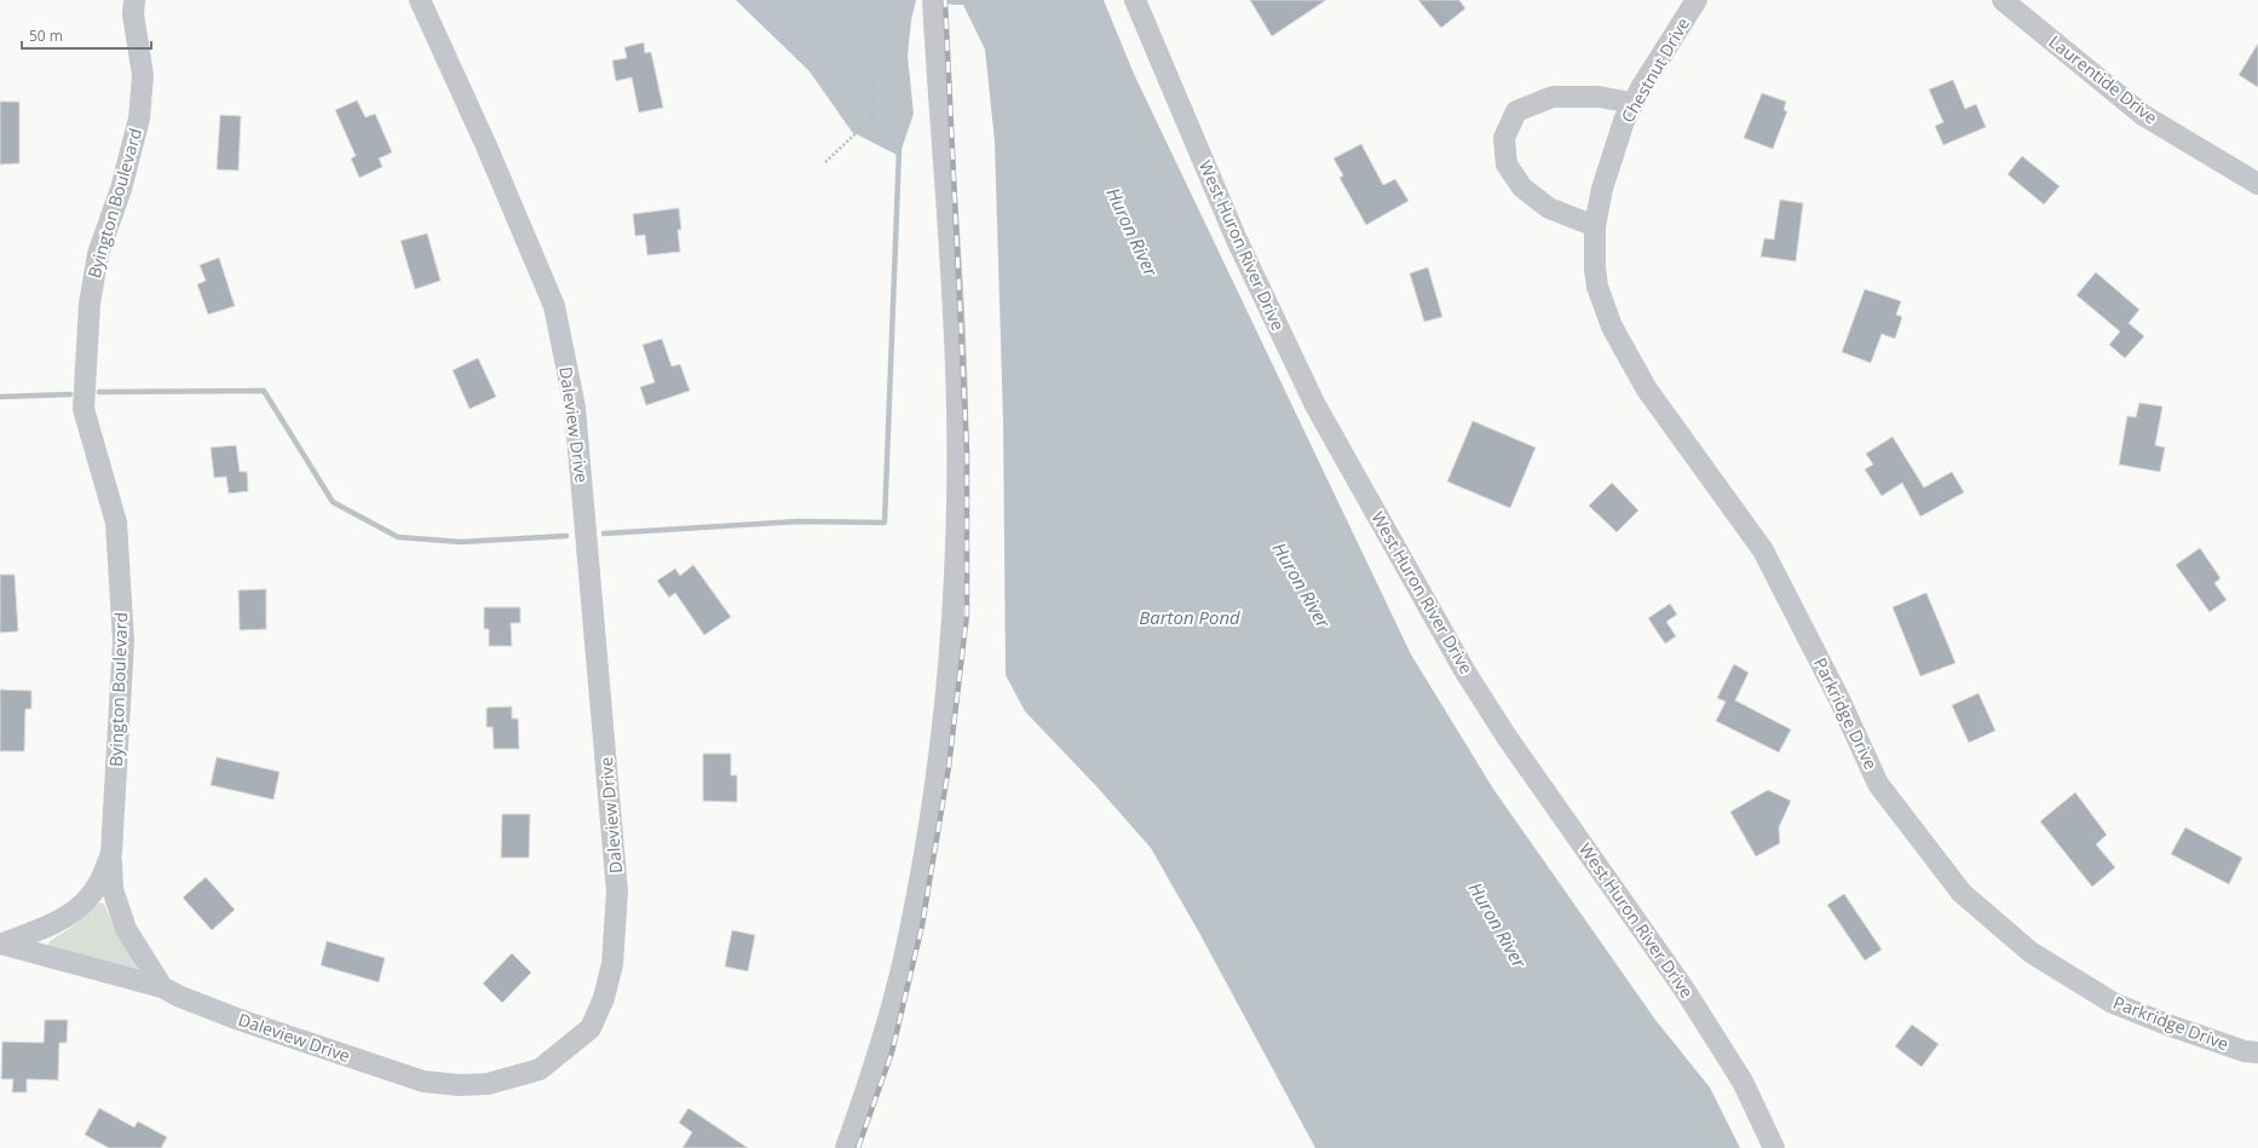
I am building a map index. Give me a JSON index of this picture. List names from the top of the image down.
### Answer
{
  "streets": {
    "street": [
      "Chestnut Drive",
      "Laurentide Drive",
      "Byington Boulevard",
      "West Huron River Drive",
      "Daleview Drive",
      "Parkridge Drive"
    ]
  },
  "crossings": [
    ["Chestnut Drive", "Parkridge Drive"],
    ["Byington Boulevard", "Daleview Drive"]
  ],
  "water": ["Huron River", "Barton Pond"],
  "scale_bar": "50 m"
}
